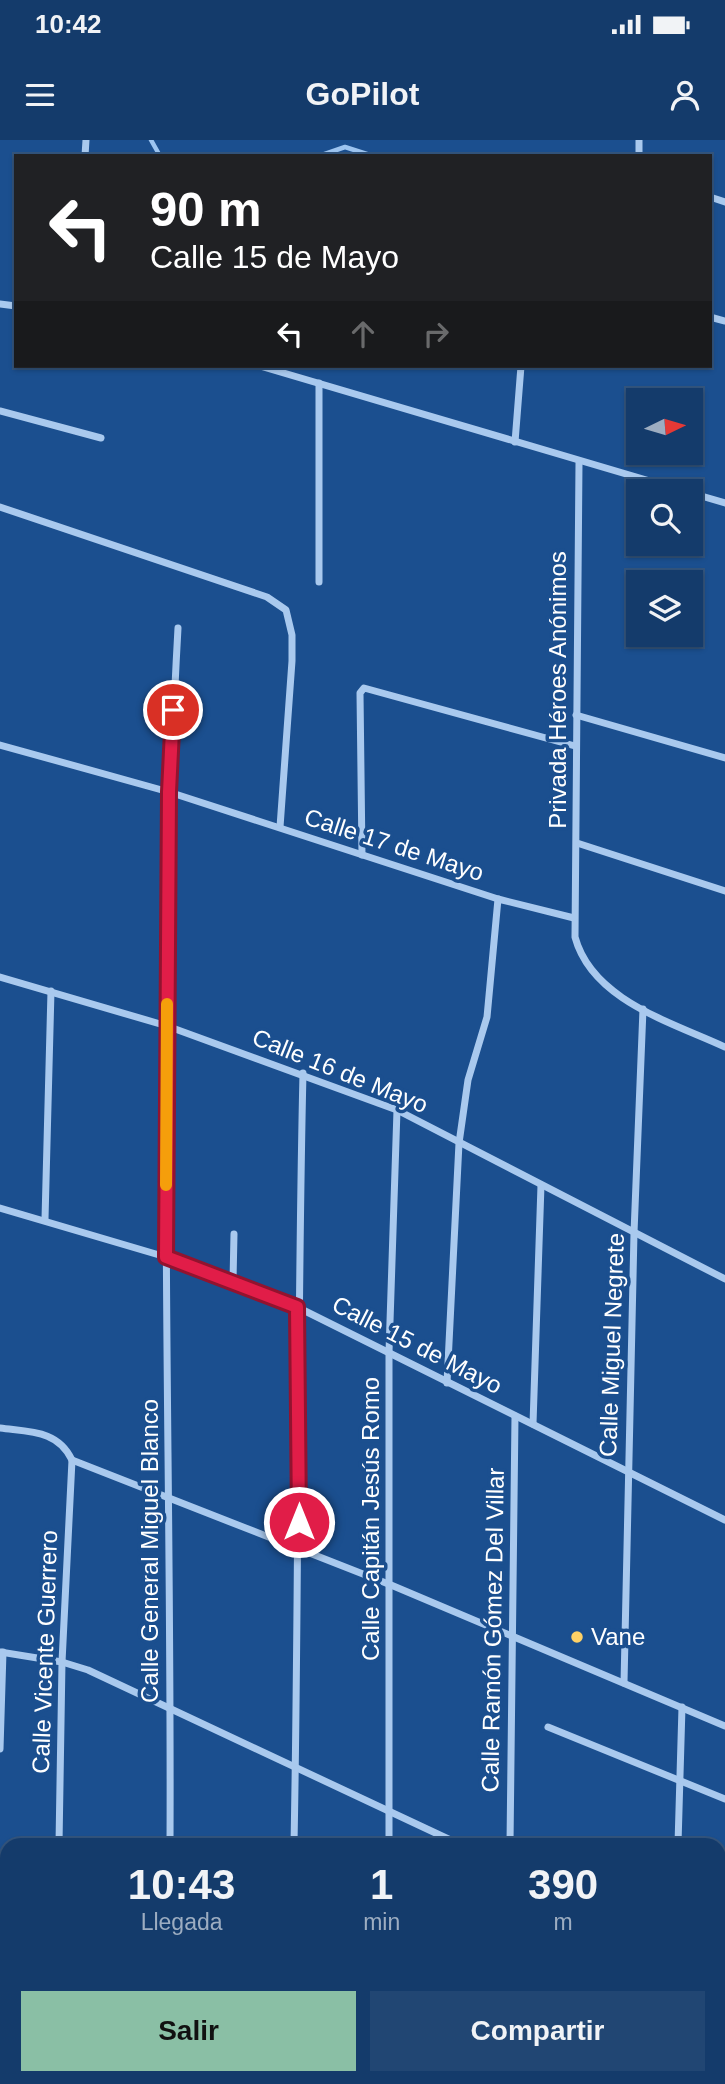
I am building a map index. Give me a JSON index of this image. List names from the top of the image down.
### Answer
{
  "streets": {
    "street": [
      "Privada Héroes Anónimos",
      "Calle 17 de Mayo",
      "Calle 16 de Mayo",
      "Calle 15 de Mayo",
      "Calle Miguel Negrete",
      "Calle Capitán Jesús Romo",
      "Calle General Miguel Blanco",
      "Calle Ramón Gómez Del Villar",
      "Calle Vicente Guerrero"
    ]
  },
  "crossings": [
    ["Privada Héroes Anónimos", "Calle 17 de Mayo"],
    ["Calle 17 de Mayo", "Calle General Miguel Blanco"],
    ["Calle 16 de Mayo", "Calle Miguel Negrete"],
    ["Calle 16 de Mayo", "Calle Capitán Jesús Romo"],
    ["Calle 16 de Mayo", "Calle General Miguel Blanco"],
    ["Calle 15 de Mayo", "Calle Miguel Negrete"],
    ["Calle 15 de Mayo", "Calle Capitán Jesús Romo"],
    ["Calle 15 de Mayo", "Calle General Miguel Blanco"],
    ["Calle 15 de Mayo", "Calle Ramón Gómez Del Villar"]
  ],
  "places": ["Vane"],
  "north": "right",
  "page": {
    "status": "10:42",
    "header": "GoPilot",
    "turn": ["90 m", "Calle 15 de Mayo"],
    "eta": [
      "10:43",
      "Llegada",
      "1",
      "min",
      "390",
      "m"
    ],
    "buttons": ["Salir", "Compartir"]
  }
}
